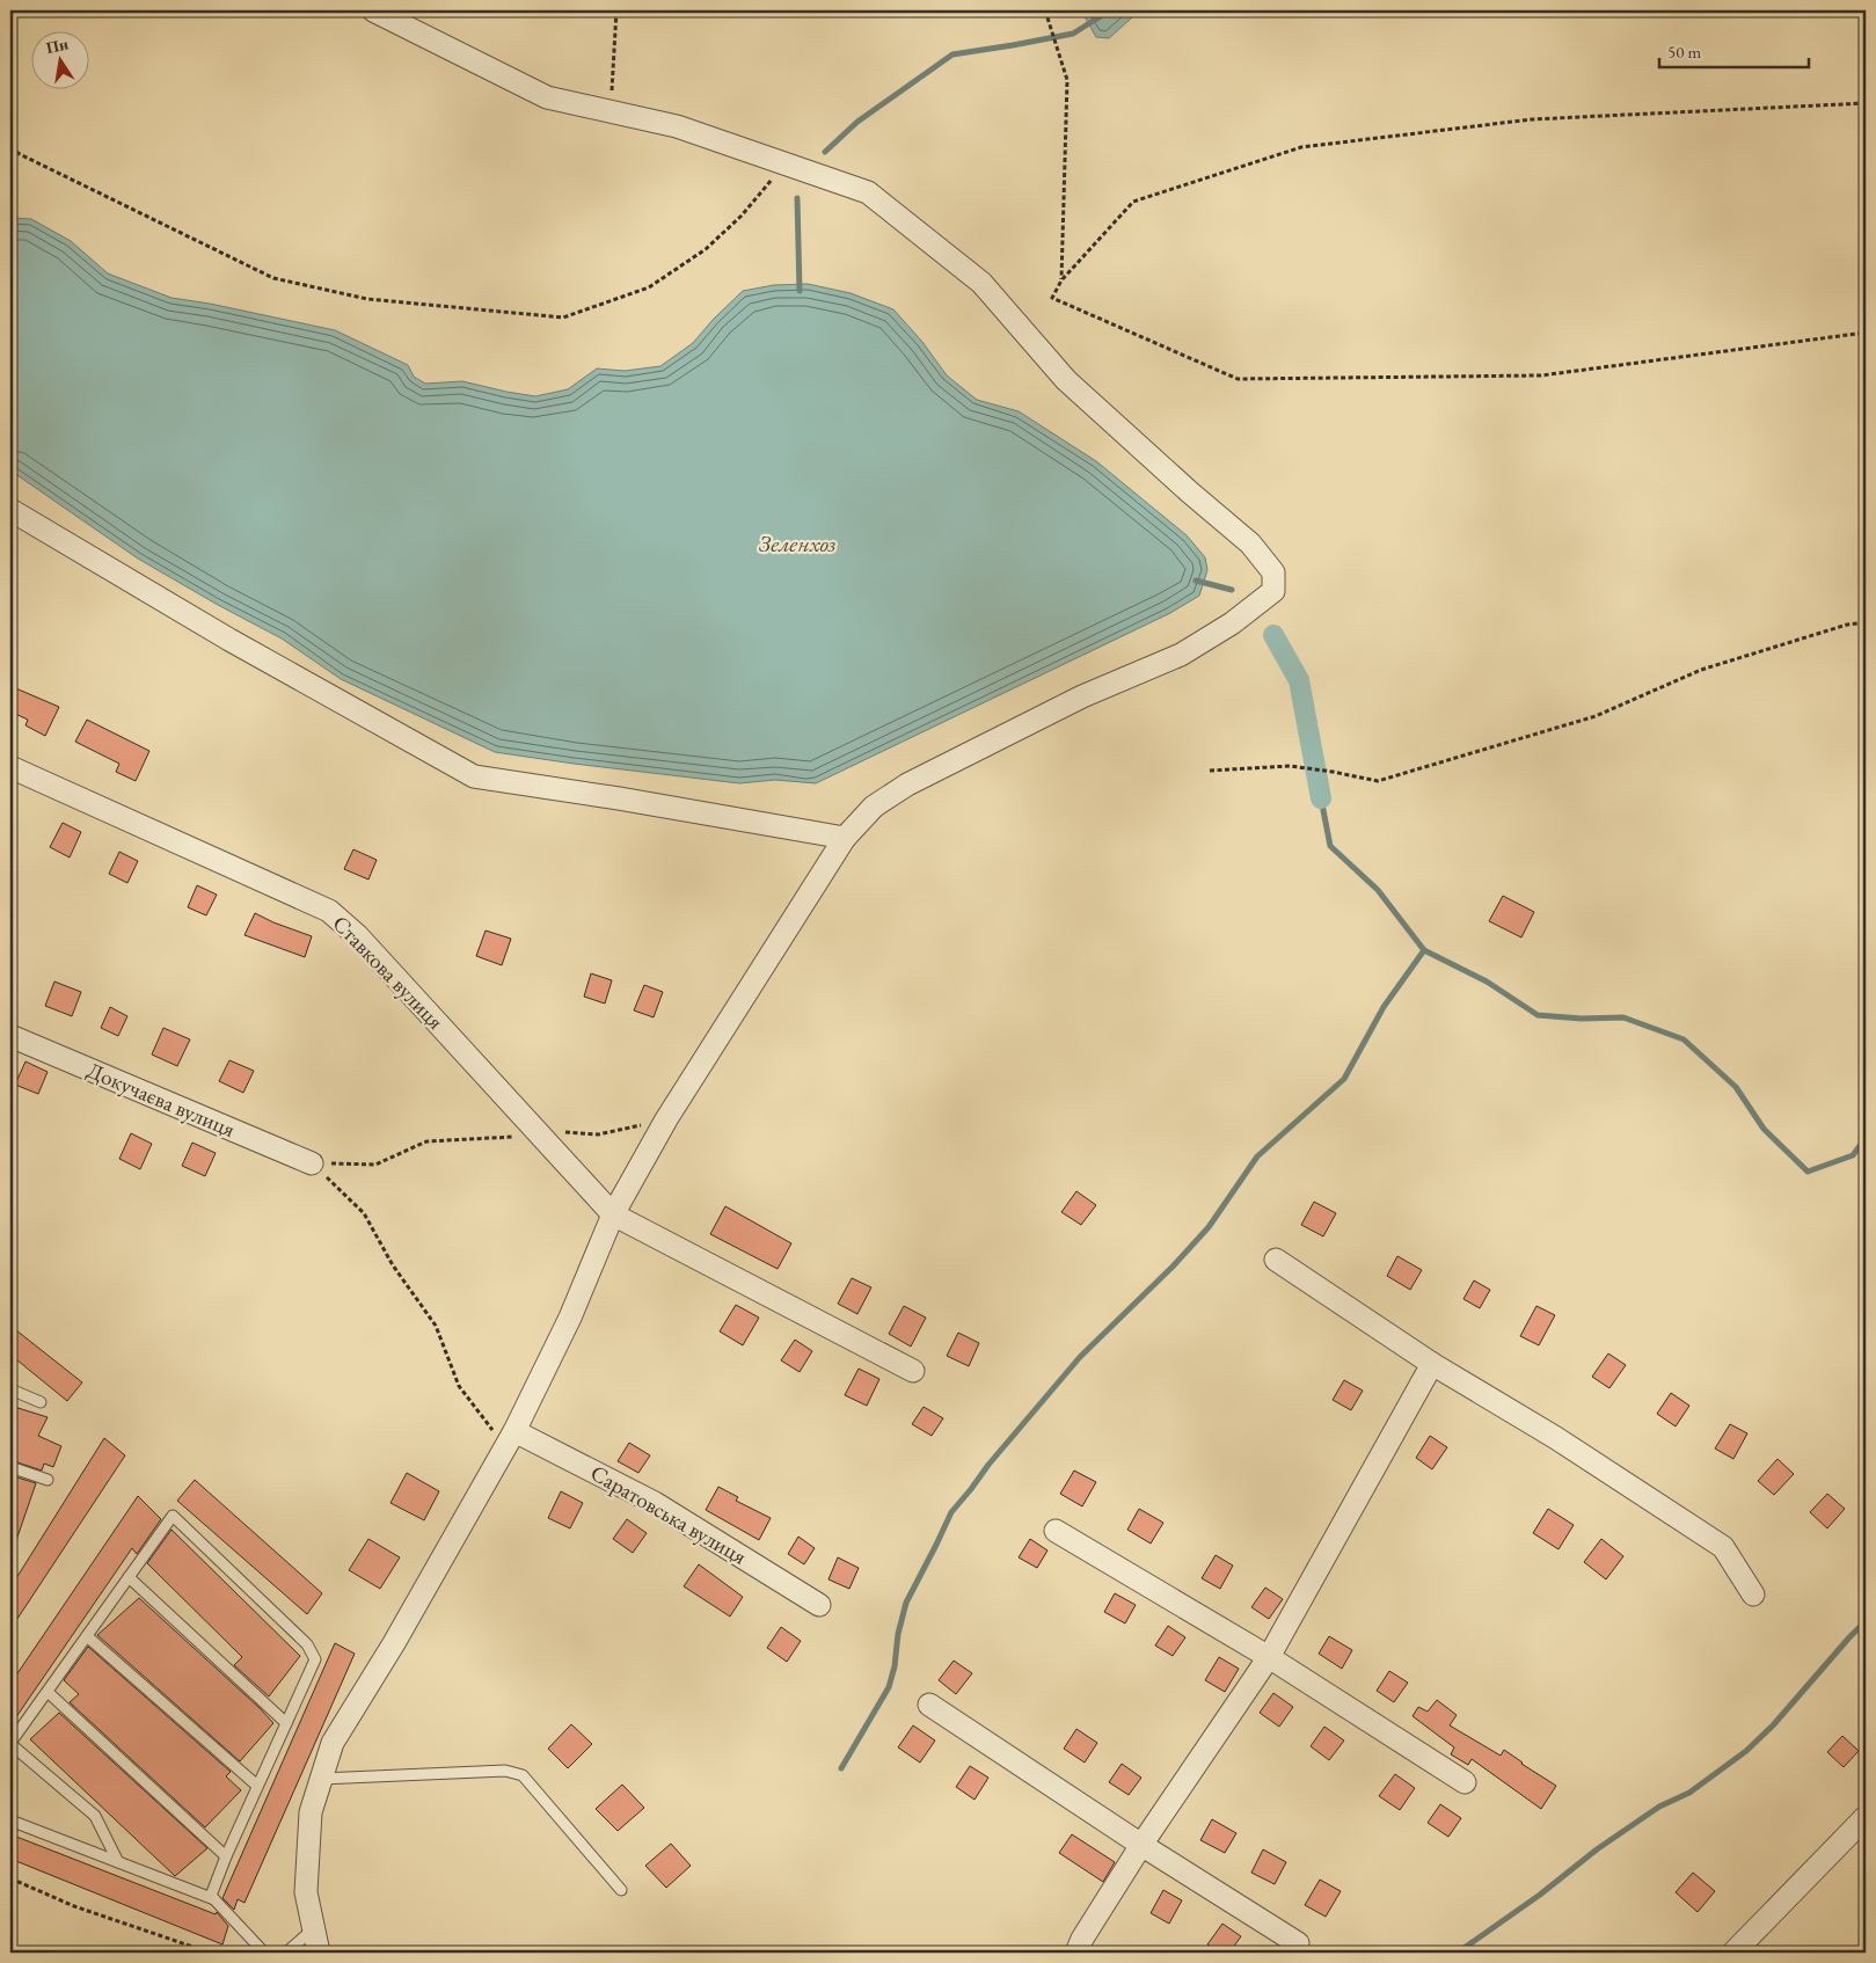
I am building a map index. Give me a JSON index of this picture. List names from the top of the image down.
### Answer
{
  "streets": {
    "street": ["Ставкова вулиця", "Докучаєва вулиця", "Саратовська вулиця"]
  },
  "water": ["Зеленхоз"],
  "scale_bar": "50 m",
  "north": "top"
}
